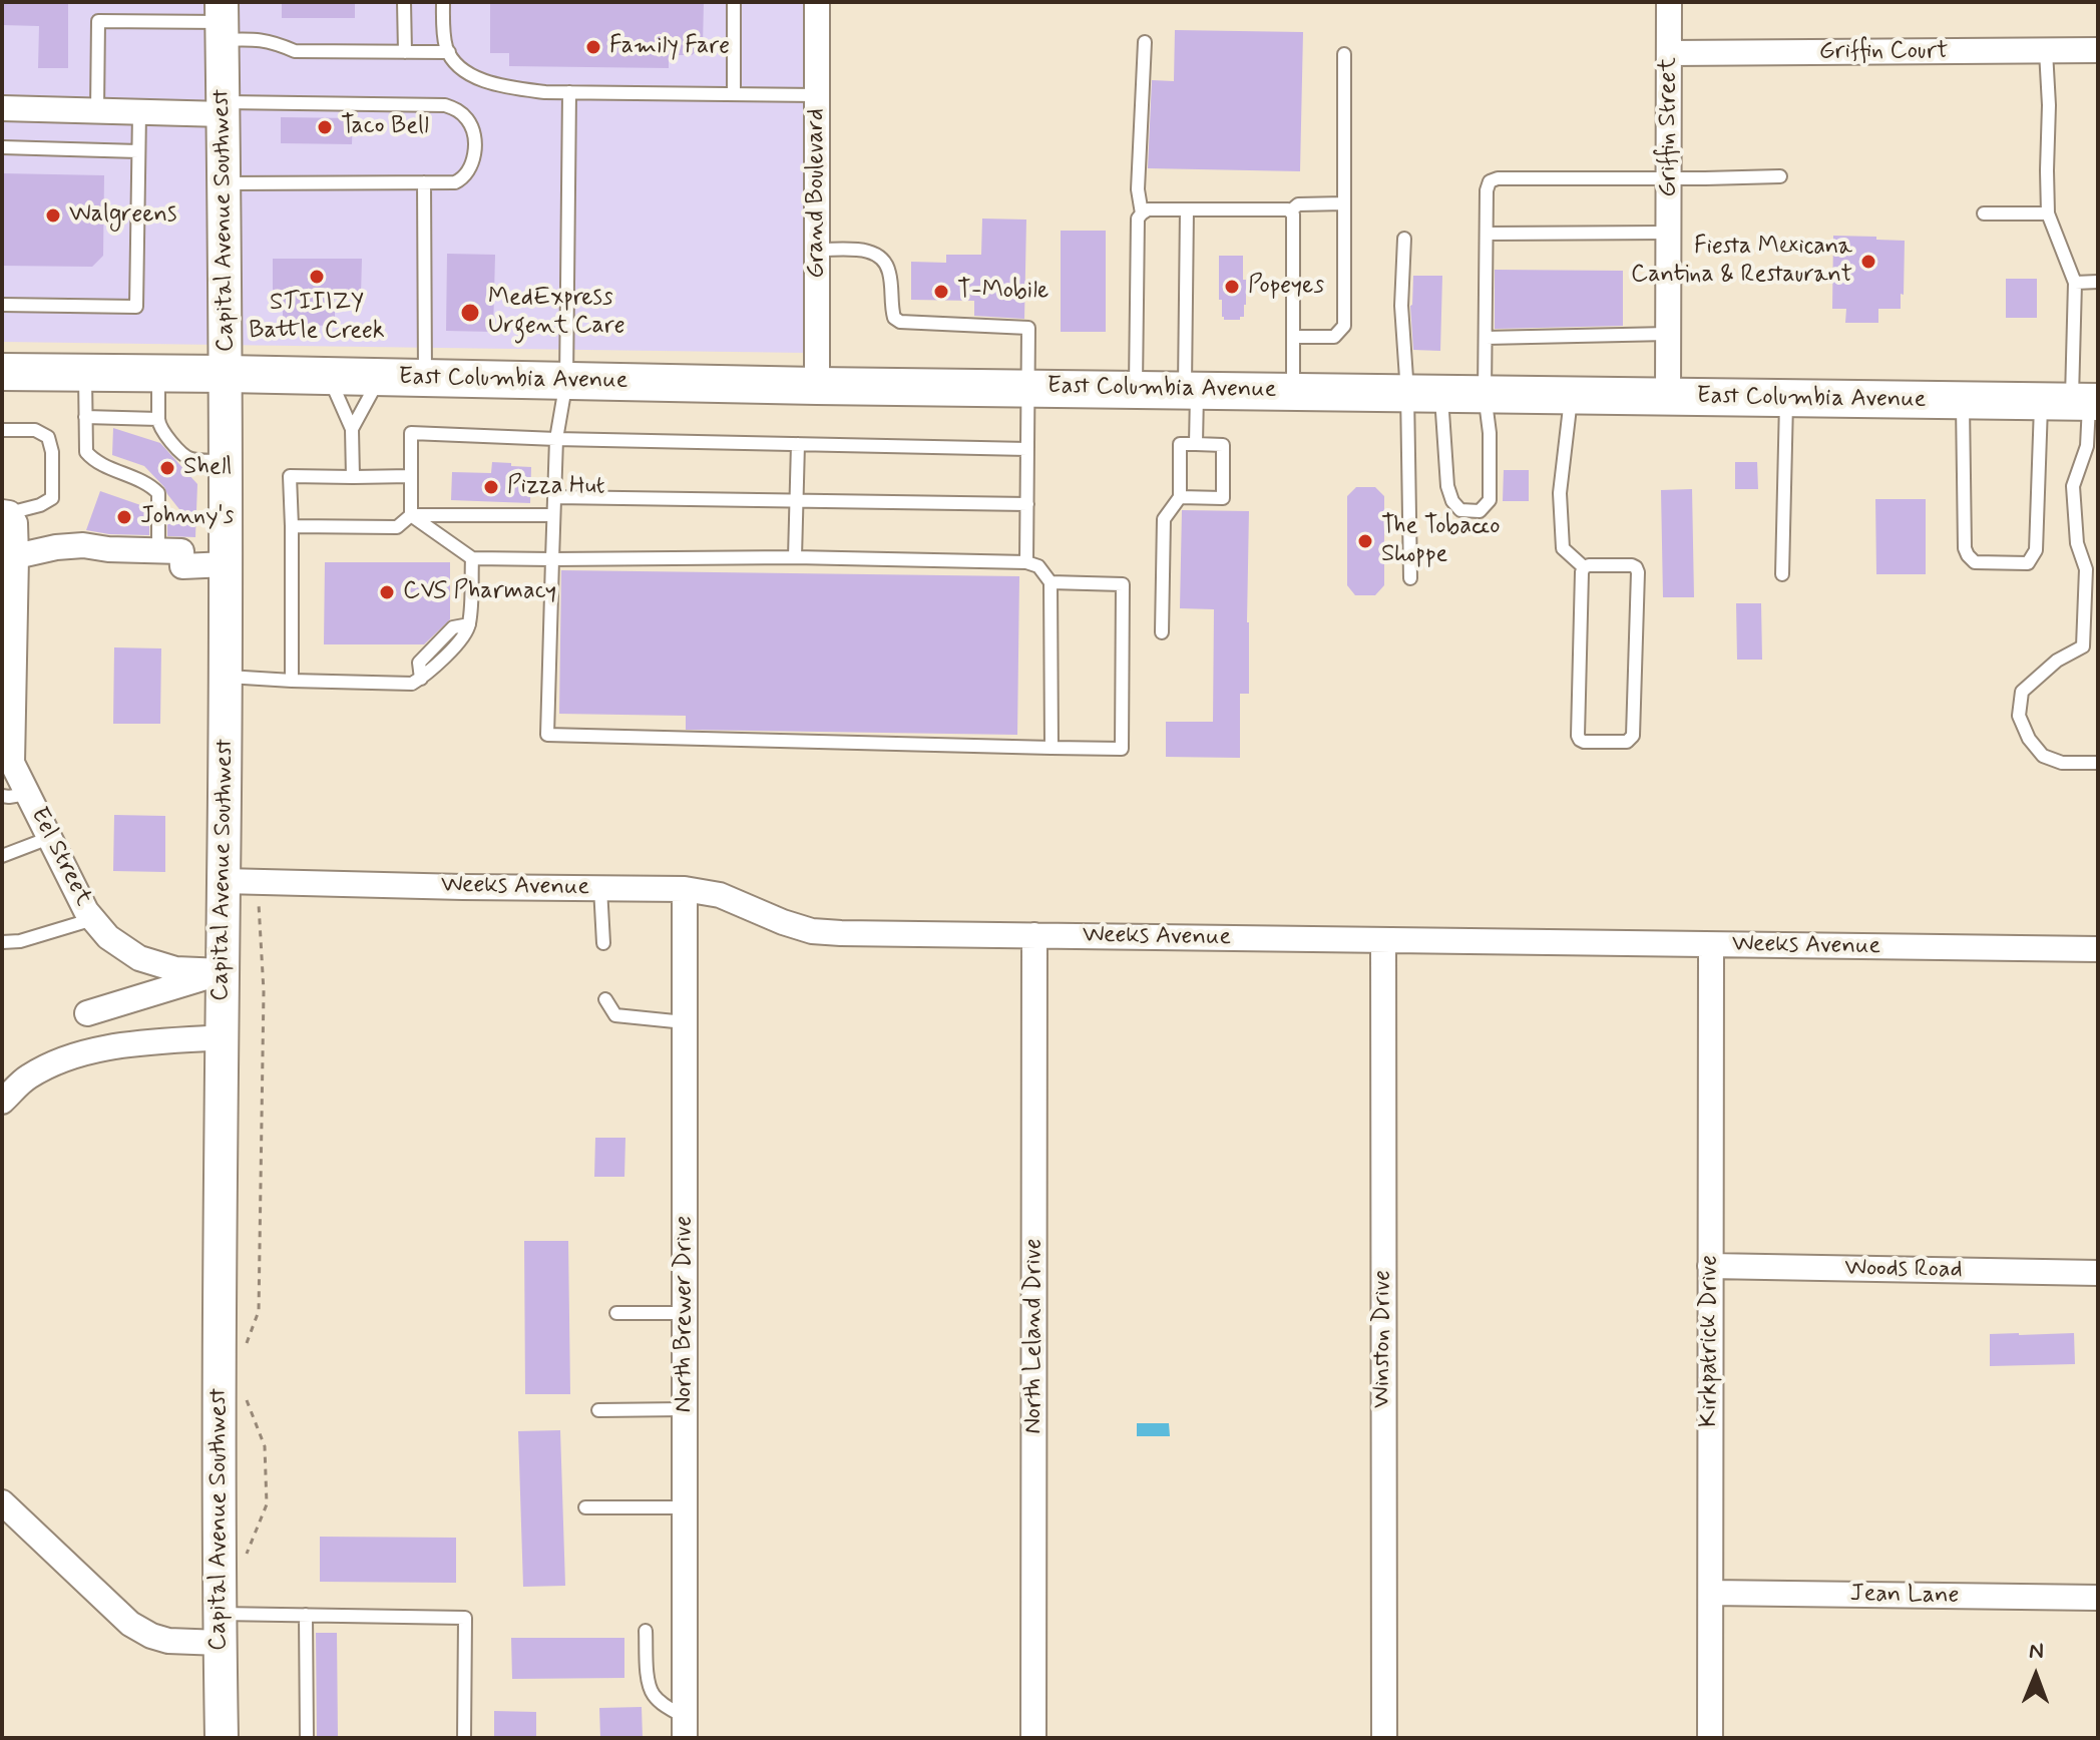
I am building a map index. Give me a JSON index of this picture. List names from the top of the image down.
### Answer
{
  "streets": {
    "main road": ["Capital Avenue Southwest", "East Columbia Avenue"],
    "street": [
      "Griffin Court",
      "Griffin Street",
      "Grand Boulevard",
      "Eel Street",
      "Weeks Avenue",
      "Woods Road",
      "North Brewer Drive",
      "North Leland Drive",
      "Winston Drive",
      "Kirkpatrick Drive",
      "Jean Lane"
    ]
  },
  "crossings": [
    ["Griffin Court", "Griffin Street"],
    ["Griffin Street", "East Columbia Avenue"],
    ["Grand Boulevard", "East Columbia Avenue"],
    ["Capital Avenue Southwest", "East Columbia Avenue"],
    ["Capital Avenue Southwest", "Eel Street"],
    ["Capital Avenue Southwest", "Weeks Avenue"],
    ["Weeks Avenue", "North Brewer Drive"],
    ["Weeks Avenue", "North Leland Drive"],
    ["Weeks Avenue", "Winston Drive"],
    ["Weeks Avenue", "Kirkpatrick Drive"],
    ["Woods Road", "Kirkpatrick Drive"],
    ["Kirkpatrick Drive", "Jean Lane"]
  ],
  "places": [
    "Family Fare",
    "Taco Bell",
    "Walgreens",
    "Fiesta Mexicana Cantina & Restaurant",
    "STIIIZY Battle Creek",
    "Popeyes",
    "T-Mobile",
    "MedExpress Urgent Care",
    "Shell",
    "Pizza Hut",
    "Johnny's",
    "The Tobacco Shoppe",
    "CVS Pharmacy"
  ],
  "north": "top"
}
